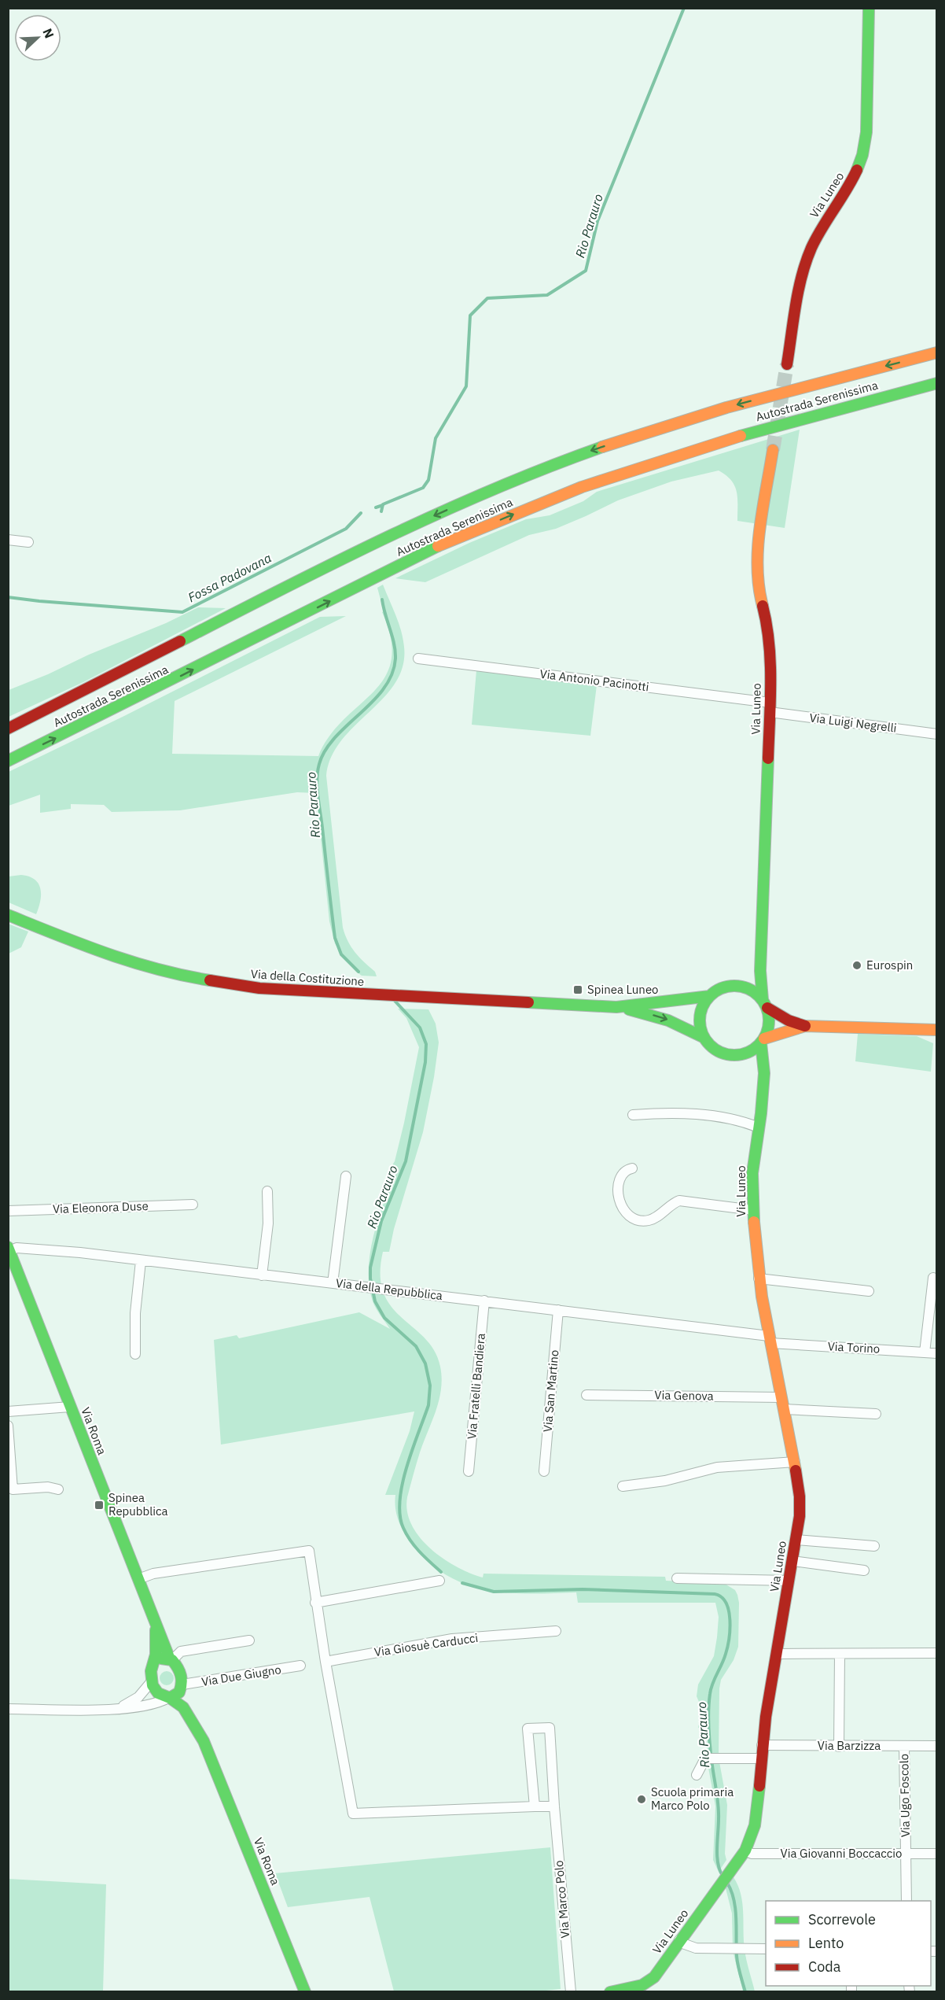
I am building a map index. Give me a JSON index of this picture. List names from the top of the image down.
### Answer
{
  "streets": {
    "main road": [
      "Via Luneo",
      "Autostrada Serenissima",
      "Via della Costituzione",
      "Via Roma"
    ],
    "street": [
      "Via Antonio Pacinotti",
      "Via Luigi Negrelli",
      "Via Eleonora Duse",
      "Via della Repubblica",
      "Via Torino",
      "Via Fratelli Bandiera",
      "Via San Martino",
      "Via Genova",
      "Via Giosuè Carducci",
      "Via Due Giugno",
      "Via Barzizza",
      "Via Ugo Foscolo",
      "Via Giovanni Boccaccio",
      "Via Marco Polo"
    ]
  },
  "crossings": [
    ["Via Luneo", "Via Antonio Pacinotti"],
    ["Via Luneo", "Via Luigi Negrelli"],
    ["Via Luneo", "Via della Costituzione"],
    ["Via Luneo", "Via della Repubblica"],
    ["Via Luneo", "Via Torino"],
    ["Via Luneo", "Via Genova"],
    ["Via Luneo", "Via Barzizza"],
    ["Via Luneo", "Via Giovanni Boccaccio"],
    ["Via Antonio Pacinotti", "Via Luigi Negrelli"],
    ["Via della Repubblica", "Via Torino"],
    ["Via della Repubblica", "Via Fratelli Bandiera"],
    ["Via della Repubblica", "Via San Martino"],
    ["Via della Repubblica", "Via Roma"],
    ["Via Roma", "Via Due Giugno"],
    ["Via Barzizza", "Via Ugo Foscolo"],
    ["Via Ugo Foscolo", "Via Giovanni Boccaccio"]
  ],
  "water": ["Rio Parauro", "Fossa Padovana"],
  "places": {
    "other": ["Eurospin", "Scuola primaria Marco Polo"],
    "transit": ["Spinea Luneo", "Spinea Repubblica"]
  },
  "legend": ["Scorrevole", "Lento", "Coda"],
  "north": "top right"
}
